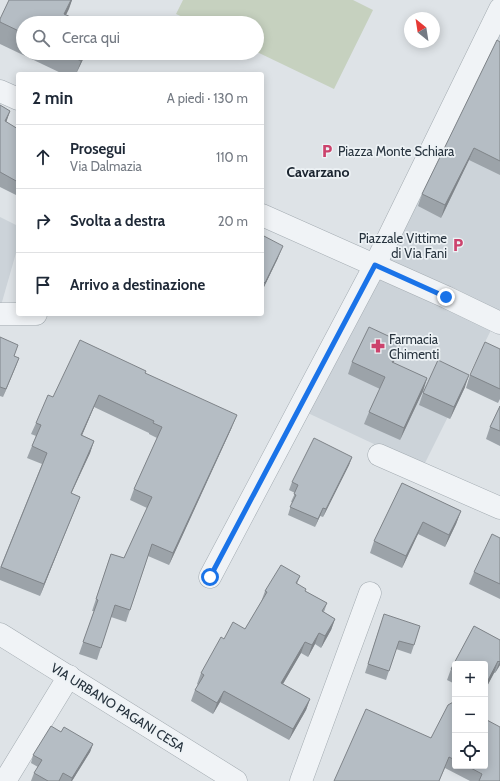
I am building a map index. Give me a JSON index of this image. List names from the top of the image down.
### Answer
{
  "streets": {
    "street": ["VIA URBANO PAGANI CESA"]
  },
  "districts": ["Cavarzano"],
  "places": {
    "parking": ["Piazza Monte Schiara", "Piazzale Vittime di Via Fani"],
    "pharmacy": ["Farmacia Chimenti"]
  },
  "north": "top left",
  "page": {
    "search": "Cerca qui",
    "heading": ["2 min", "A piedi · 130 m"],
    "list": [
      ["Prosegui", "Via Dalmazia", "110 m"],
      ["Svolta a destra", "20 m"],
      "Arrivo a destinazione"
    ],
    "map_buttons": ["+", "−"]
  }
}
